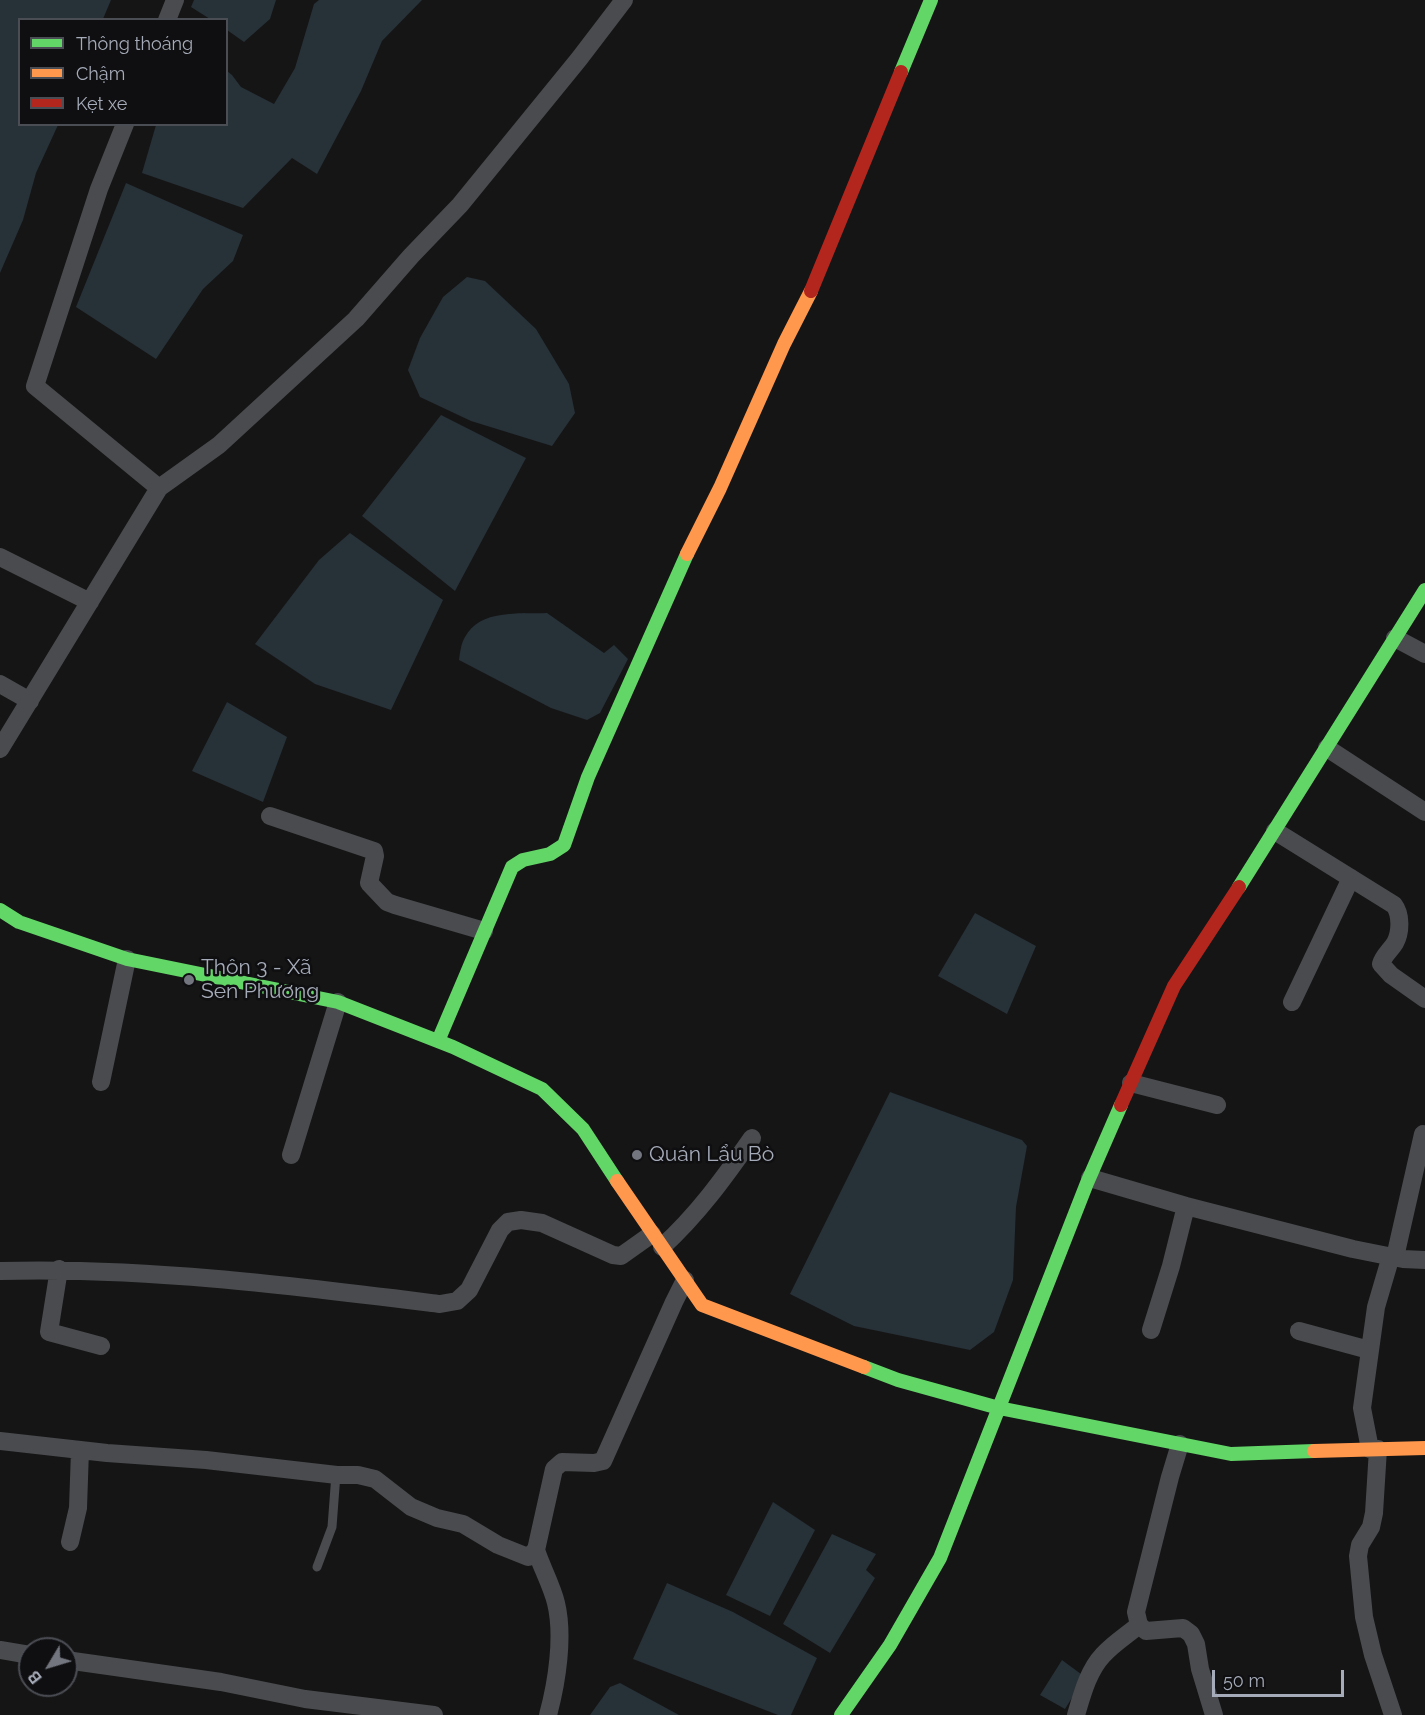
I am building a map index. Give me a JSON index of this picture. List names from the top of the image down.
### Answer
{
  "places": ["Thôn 3 - Xã Sen Phương", "Quán Lẩu Bò"],
  "legend": ["Thông thoáng", "Chậm", "Kẹt xe"],
  "scale_bar": "50 m",
  "north": "bottom left"
}
